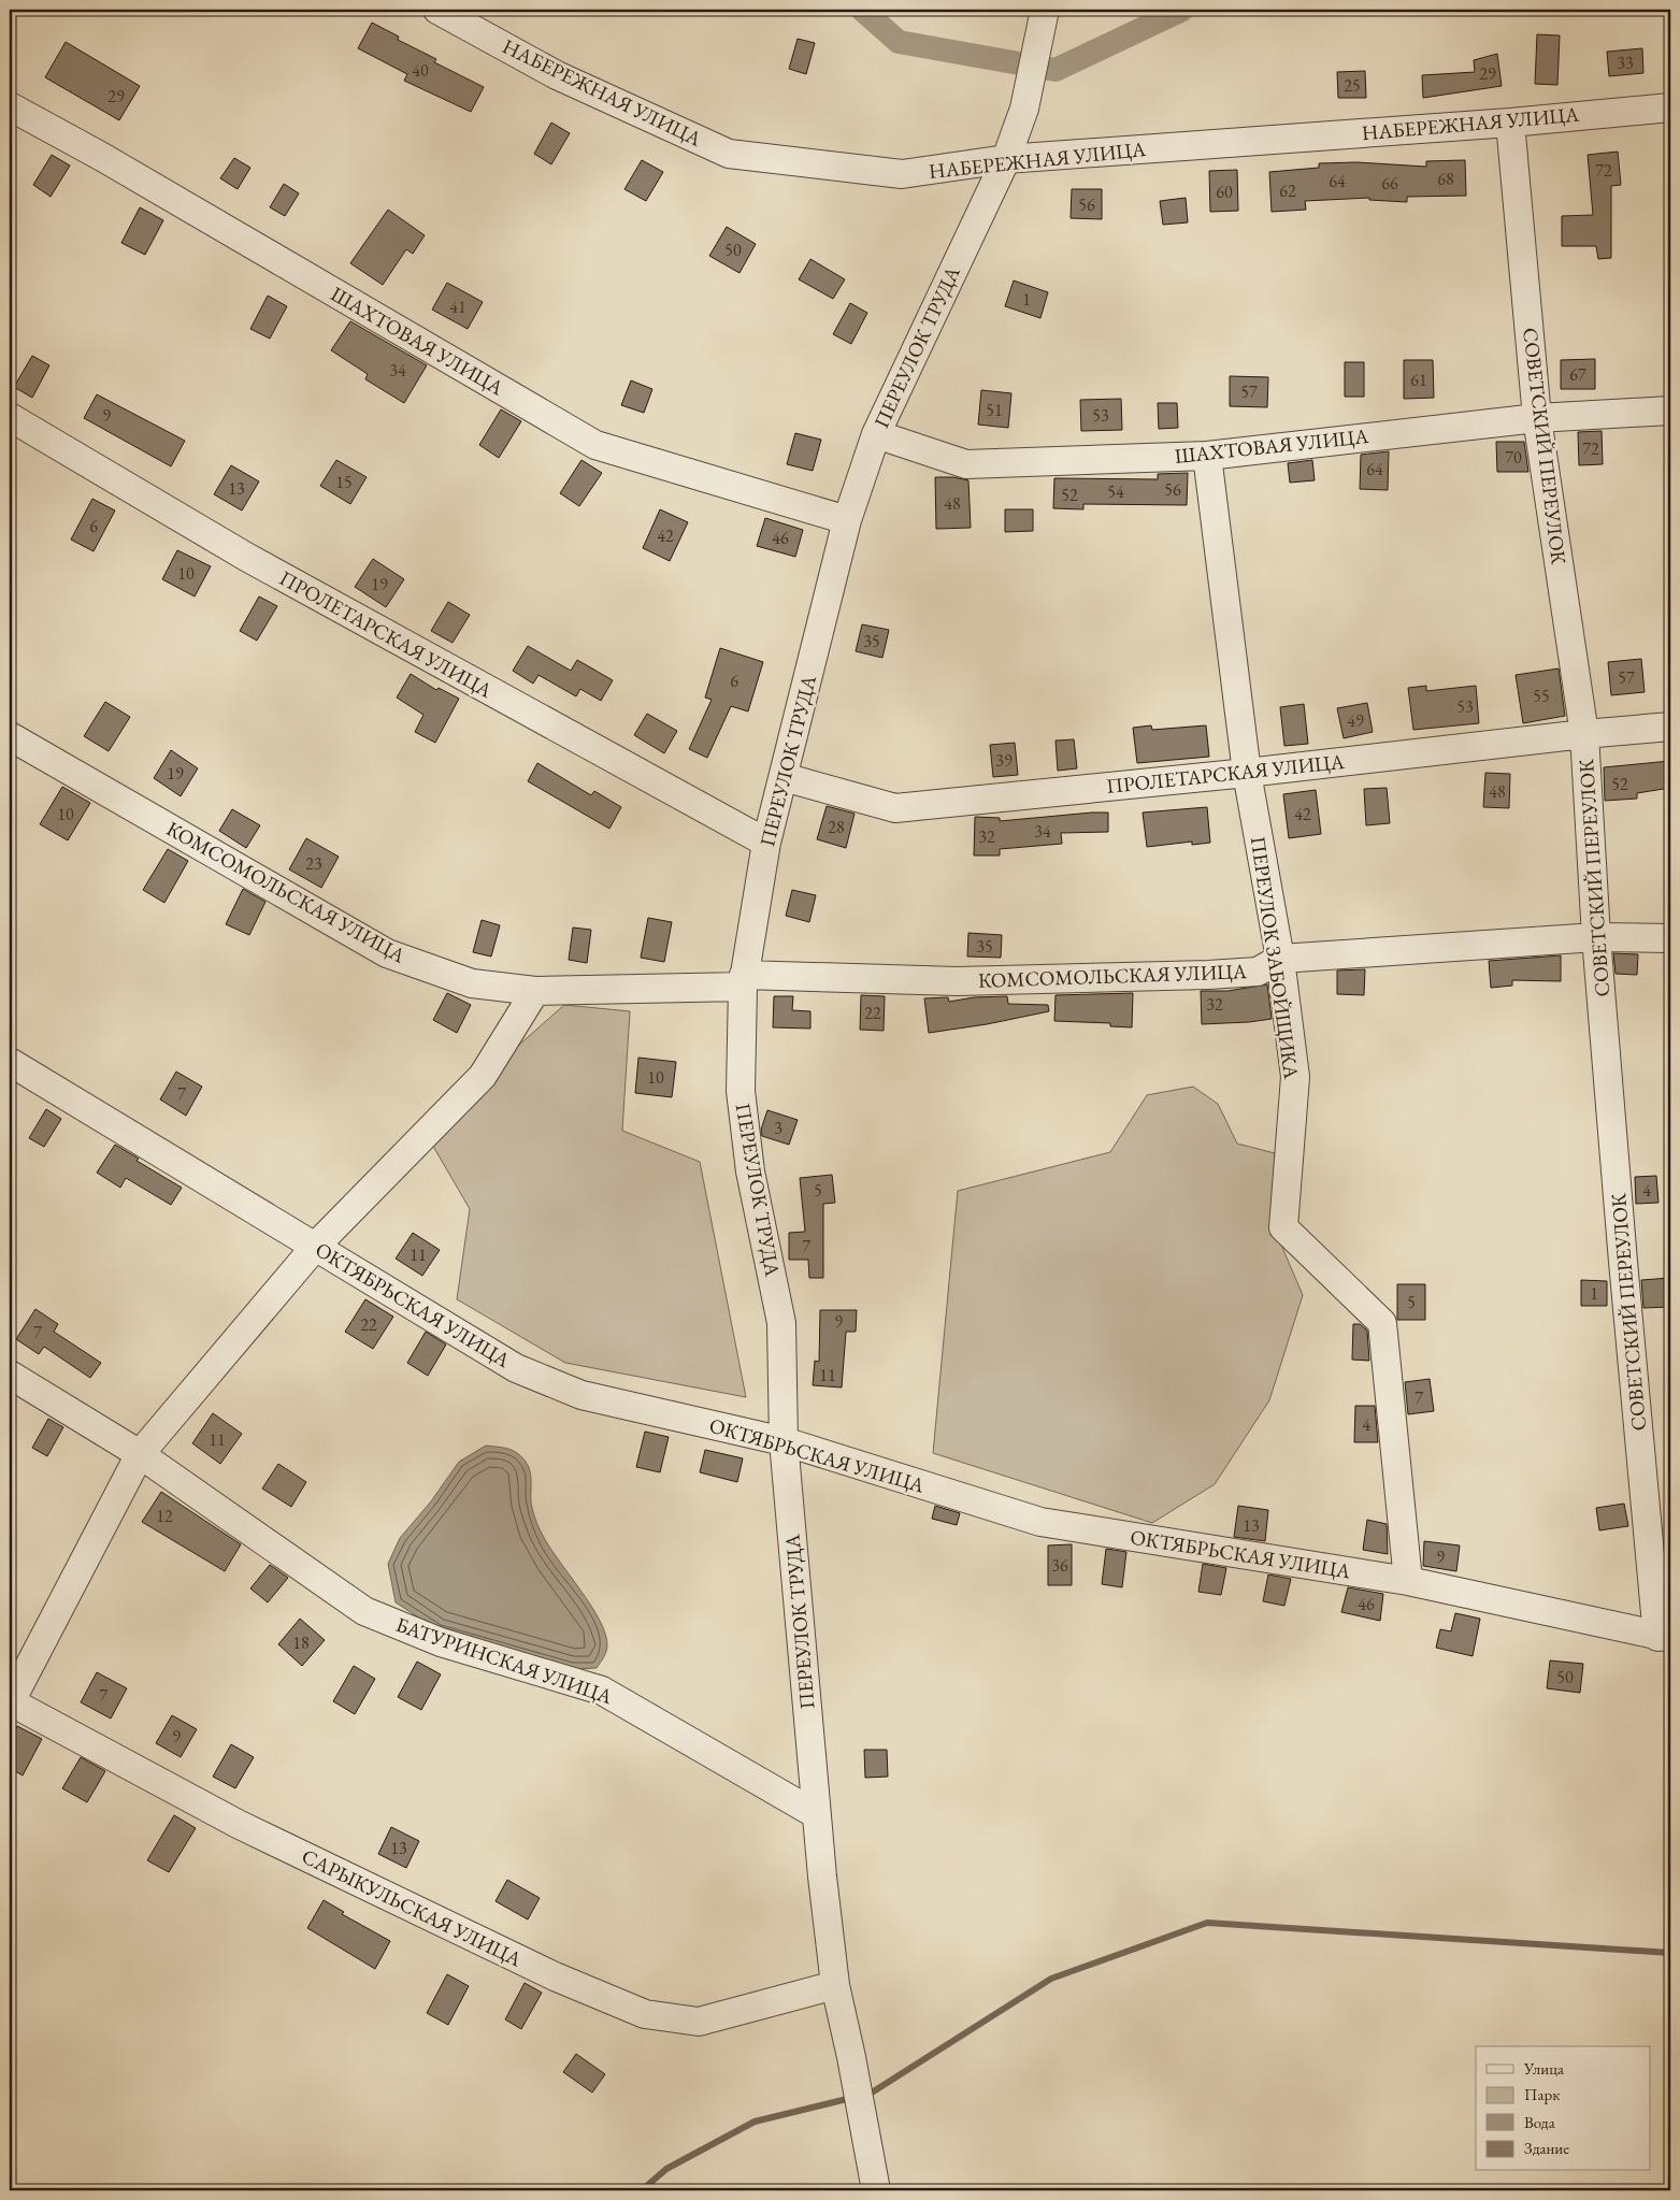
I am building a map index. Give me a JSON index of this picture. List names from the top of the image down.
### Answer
{
  "streets": {
    "street": [
      "НАБЕРЕЖНАЯ УЛИЦА",
      "ШАХТОВАЯ УЛИЦА",
      "ПЕРЕУЛОК ТРУДА",
      "СОВЕТСКИЙ ПЕРЕУЛОК",
      "ПРОЛЕТАРСКАЯ УЛИЦА",
      "КОМСОМОЛЬСКАЯ УЛИЦА",
      "ПЕРЕУЛОК ЗАБОЙЩИКА",
      "ОКТЯБРЬСКАЯ УЛИЦА",
      "БАТУРИНСКАЯ УЛИЦА",
      "САРЫКУЛЬСКАЯ УЛИЦА"
    ]
  },
  "crossings": [
    ["НАБЕРЕЖНАЯ УЛИЦА", "ПЕРЕУЛОК ТРУДА"],
    ["НАБЕРЕЖНАЯ УЛИЦА", "СОВЕТСКИЙ ПЕРЕУЛОК"],
    ["ШАХТОВАЯ УЛИЦА", "ПЕРЕУЛОК ТРУДА"],
    ["ШАХТОВАЯ УЛИЦА", "СОВЕТСКИЙ ПЕРЕУЛОК"],
    ["ШАХТОВАЯ УЛИЦА", "ПЕРЕУЛОК ЗАБОЙЩИКА"],
    ["ПЕРЕУЛОК ТРУДА", "ПРОЛЕТАРСКАЯ УЛИЦА"],
    ["ПЕРЕУЛОК ТРУДА", "КОМСОМОЛЬСКАЯ УЛИЦА"],
    ["ПЕРЕУЛОК ТРУДА", "ОКТЯБРЬСКАЯ УЛИЦА"],
    ["ПЕРЕУЛОК ТРУДА", "БАТУРИНСКАЯ УЛИЦА"],
    ["ПЕРЕУЛОК ТРУДА", "САРЫКУЛЬСКАЯ УЛИЦА"],
    ["СОВЕТСКИЙ ПЕРЕУЛОК", "ПРОЛЕТАРСКАЯ УЛИЦА"],
    ["СОВЕТСКИЙ ПЕРЕУЛОК", "КОМСОМОЛЬСКАЯ УЛИЦА"],
    ["СОВЕТСКИЙ ПЕРЕУЛОК", "ОКТЯБРЬСКАЯ УЛИЦА"],
    ["ПРОЛЕТАРСКАЯ УЛИЦА", "ПЕРЕУЛОК ЗАБОЙЩИКА"],
    ["КОМСОМОЛЬСКАЯ УЛИЦА", "ПЕРЕУЛОК ЗАБОЙЩИКА"],
    ["ПЕРЕУЛОК ЗАБОЙЩИКА", "ОКТЯБРЬСКАЯ УЛИЦА"]
  ],
  "house_numbers": [
    "33",
    "40",
    "29",
    "25",
    "29",
    "72",
    "68",
    "64",
    "66",
    "62",
    "60",
    "56",
    "50",
    "1",
    "41",
    "34",
    "67",
    "61",
    "57",
    "51",
    "9",
    "53",
    "72",
    "70",
    "64",
    "15",
    "13",
    "56",
    "54",
    "52",
    "48",
    "6",
    "42",
    "46",
    "10",
    "19",
    "35",
    "57",
    "6",
    "55",
    "53",
    "49",
    "39",
    "19",
    "52",
    "48",
    "10",
    "42",
    "28",
    "34",
    "32",
    "23",
    "35",
    "32",
    "22",
    "10",
    "7",
    "3",
    "5",
    "4",
    "7",
    "11",
    "1",
    "5",
    "9",
    "22",
    "7",
    "11",
    "7",
    "4",
    "11",
    "12",
    "13",
    "9",
    "36",
    "46",
    "18",
    "50",
    "7",
    "9",
    "13"
  ],
  "legend": [
    "Улица",
    "Парк",
    "Вода",
    "Здание"
  ]
}
